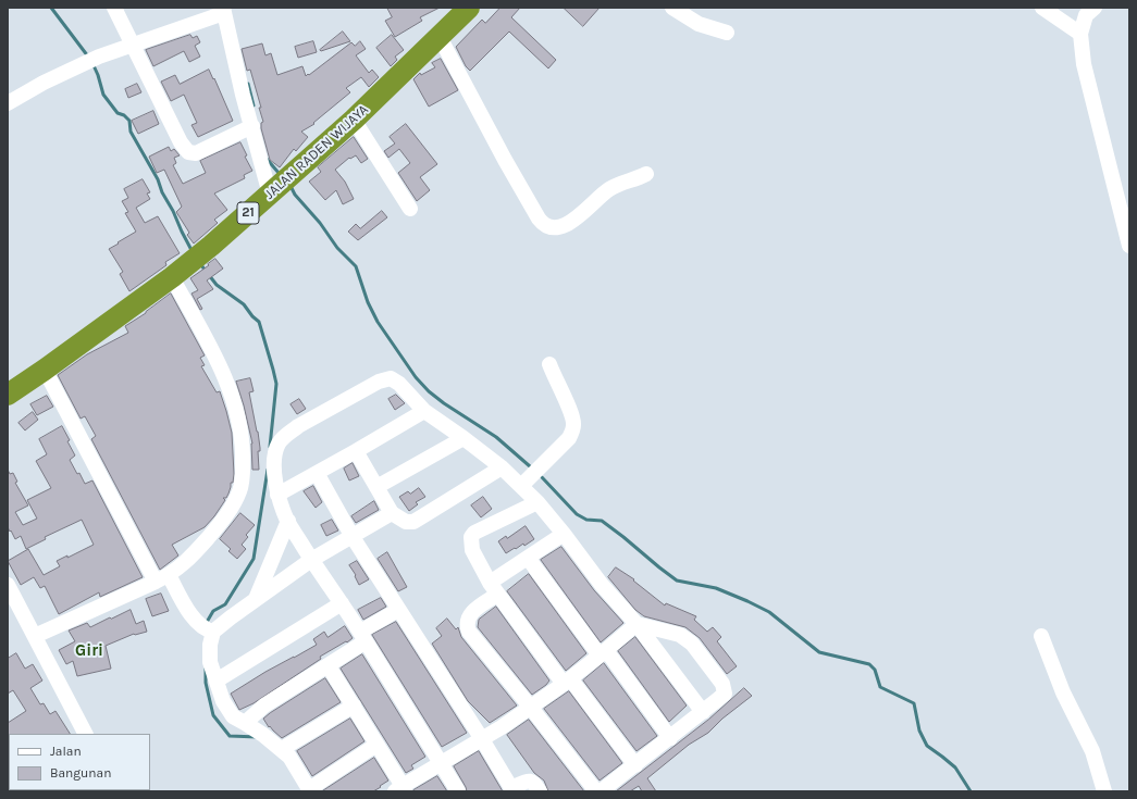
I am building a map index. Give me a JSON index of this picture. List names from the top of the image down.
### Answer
{
  "streets": {
    "highway": ["JALAN RADEN WIJAYA", "21"]
  },
  "districts": ["Giri"],
  "legend": ["Jalan", "Bangunan"]
}
